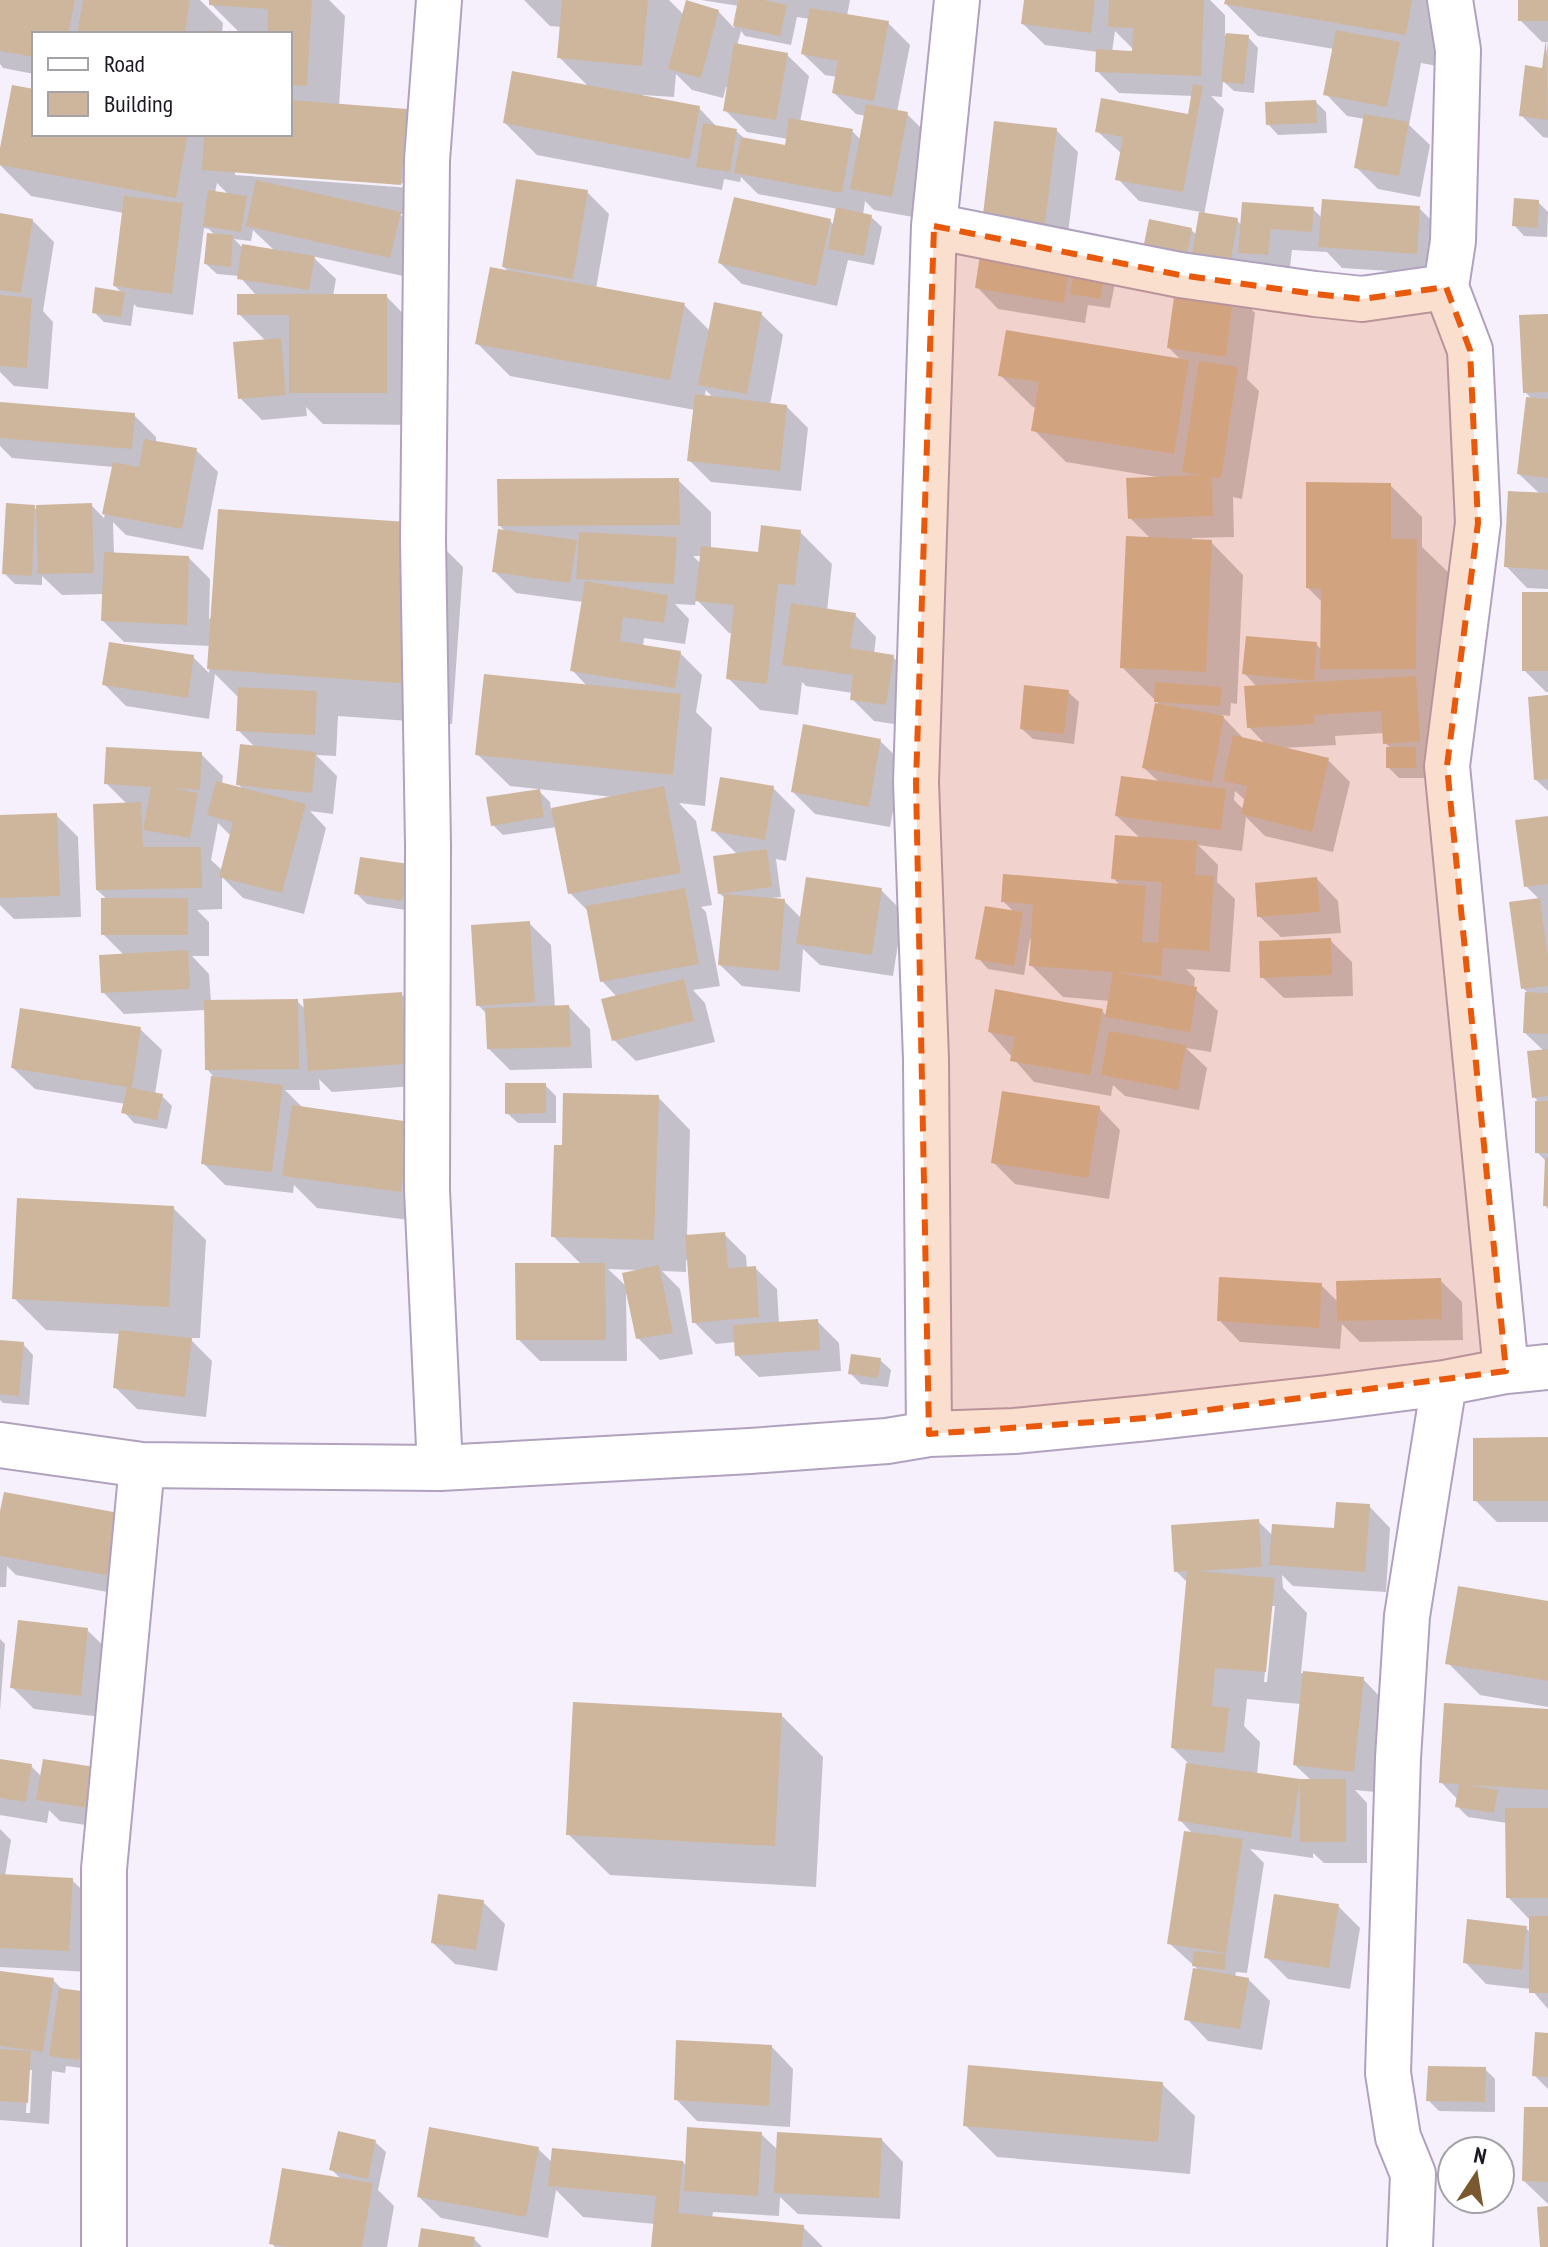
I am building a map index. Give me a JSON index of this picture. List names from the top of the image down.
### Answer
{
  "legend": ["Road", "Building"],
  "north": "top"
}
